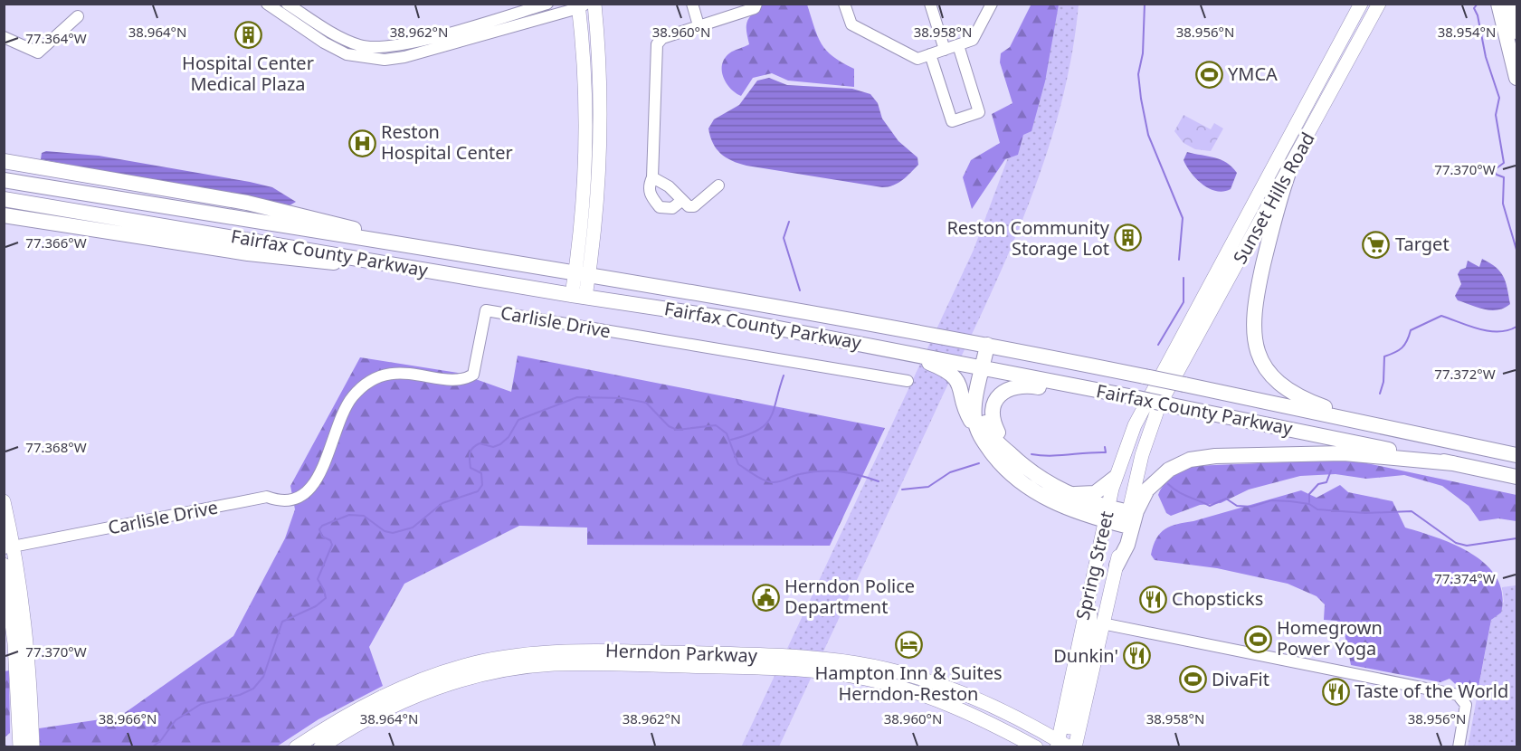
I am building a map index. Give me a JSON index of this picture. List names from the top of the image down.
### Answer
{
  "streets": {
    "highway": ["Fairfax County Parkway"],
    "main road": ["Sunset Hills Road", "Spring Street", "Herndon Parkway"],
    "street": ["Carlisle Drive"]
  },
  "crossings": [
    ["Sunset Hills Road", "Fairfax County Parkway"],
    ["Sunset Hills Road", "Spring Street"],
    ["Fairfax County Parkway", "Spring Street"],
    ["Spring Street", "Herndon Parkway"]
  ],
  "places": {
    "building": ["Hospital Center Medical Plaza", "Reston Community Storage Lot"],
    "sports": ["YMCA", "Homegrown Power Yoga", "DivaFit"],
    "hospital": ["Reston Hospital Center"],
    "supermarket": ["Target"],
    "public building": ["Herndon Police Department"],
    "restaurant": ["Chopsticks", "Dunkin'", "Taste of the World"],
    "hotel": ["Hampton Inn & Suites Herndon-Reston"]
  },
  "coordinates": [
    "38.964°N",
    "38.962°N",
    "38.960°N",
    "38.958°N",
    "38.956°N",
    "38.954°N",
    "77.364°W",
    "77.370°W",
    "77.366°W",
    "77.372°W",
    "77.368°W",
    "77.374°W",
    "38.966°N"
  ]
}
